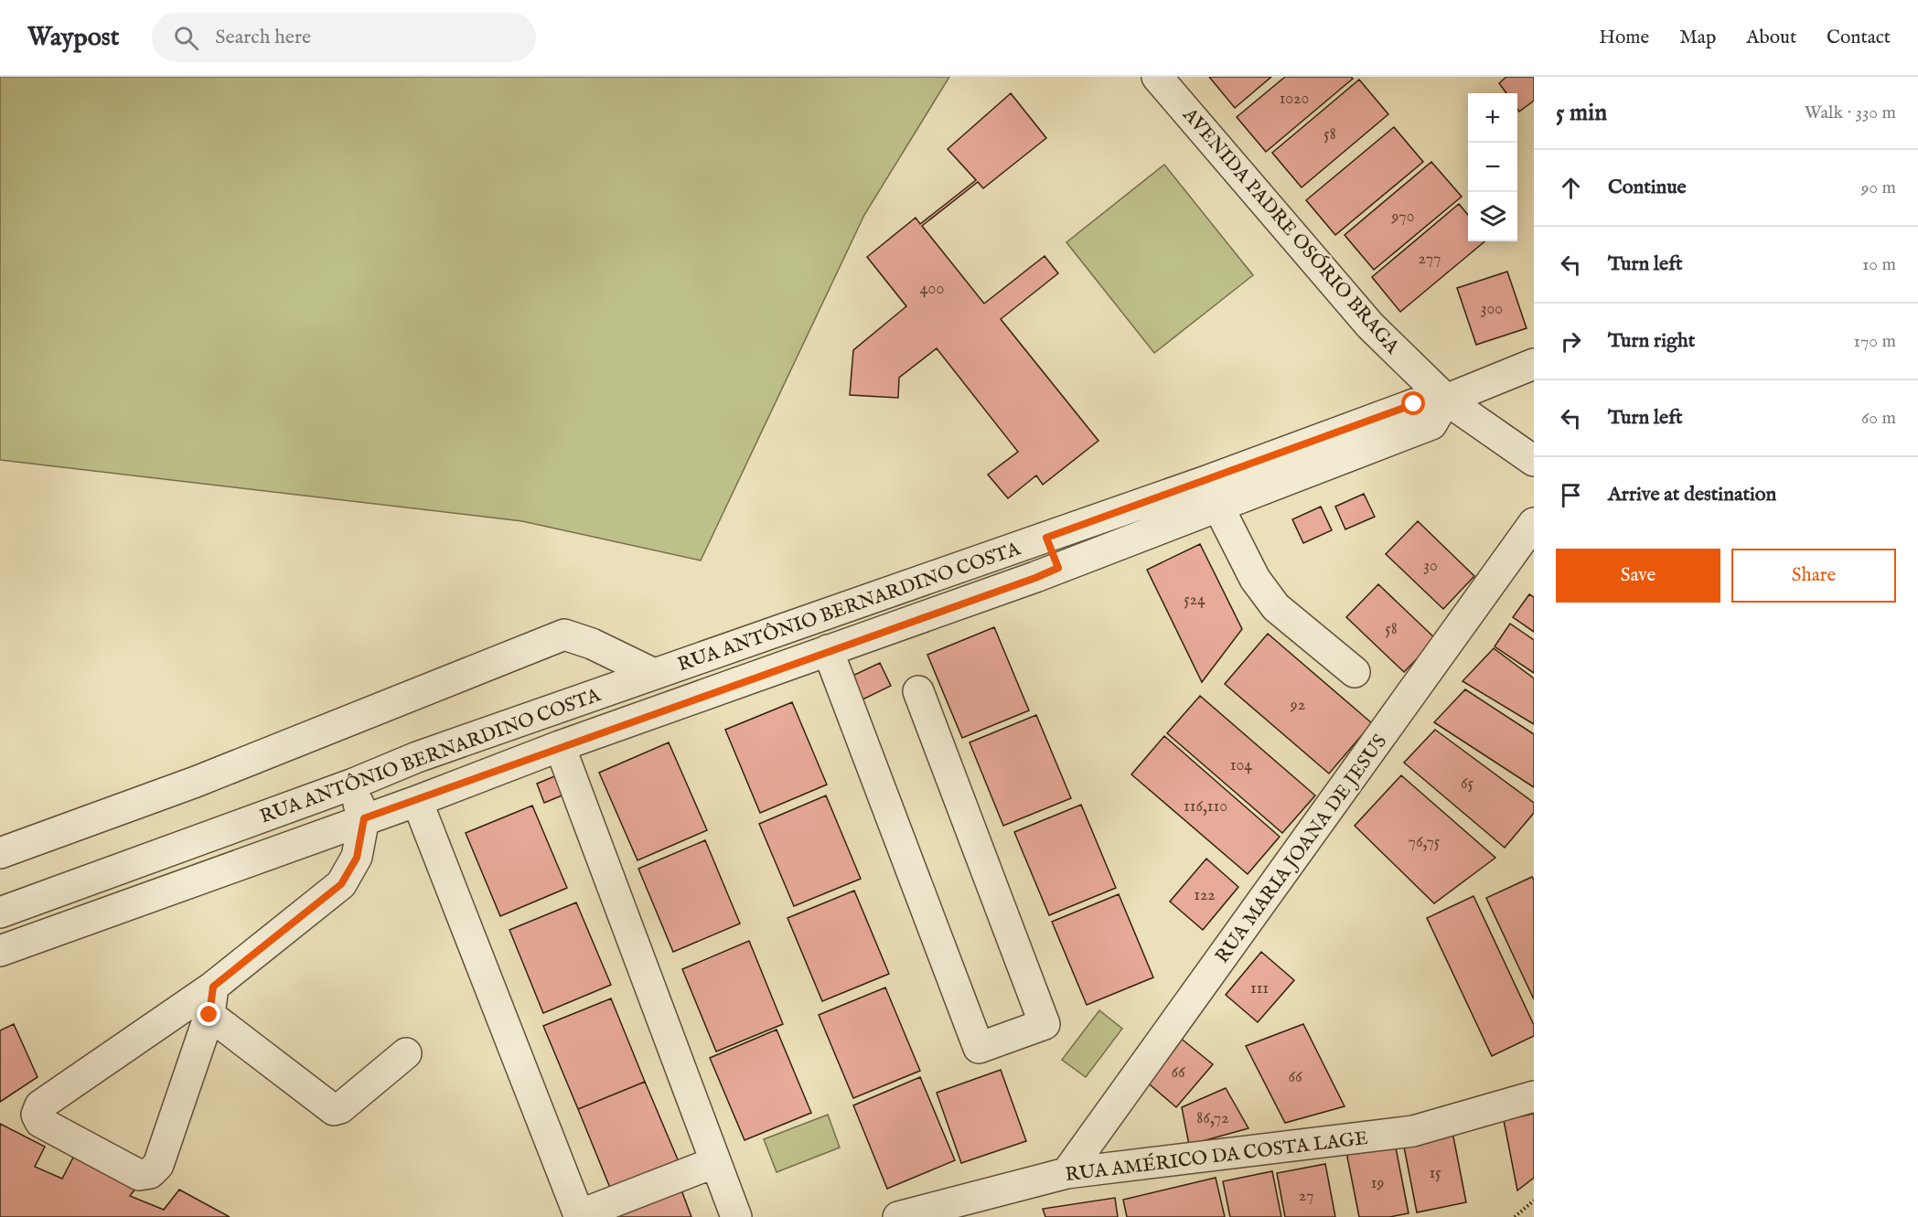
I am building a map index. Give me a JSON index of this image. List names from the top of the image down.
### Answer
{
  "streets": {
    "street": [
      "AVENIDA PADRE OSÓRIO BRAGA",
      "RUA ANTÔNIO BERNARDINO COSTA",
      "RUA MARIA JOANA DE JESUS",
      "RUA AMÉRICO DA COSTA LAGE"
    ]
  },
  "crossings": [
    ["AVENIDA PADRE OSÓRIO BRAGA", "RUA ANTÔNIO BERNARDINO COSTA"],
    ["RUA MARIA JOANA DE JESUS", "RUA AMÉRICO DA COSTA LAGE"]
  ],
  "house_numbers": [
    "1020",
    "58",
    "970",
    "277",
    "400",
    "300",
    "30",
    "524",
    "58",
    "92",
    "104",
    "65",
    "116,110",
    "76,75",
    "122",
    "111",
    "66",
    "66",
    "86,72",
    "15",
    "19",
    "27"
  ],
  "page": {
    "header": "Waypost",
    "search": "Search here",
    "nav": [
      "Home",
      "Map",
      "About",
      "Contact"
    ],
    "heading": ["5 min", "Walk · 330 m"],
    "map_buttons": ["+", "−"],
    "list": [
      ["Continue", "90 m"],
      ["Turn left", "10 m"],
      ["Turn right", "170 m"],
      ["Turn left", "60 m"],
      "Arrive at destination"
    ],
    "buttons": ["Save", "Share"]
  }
}
